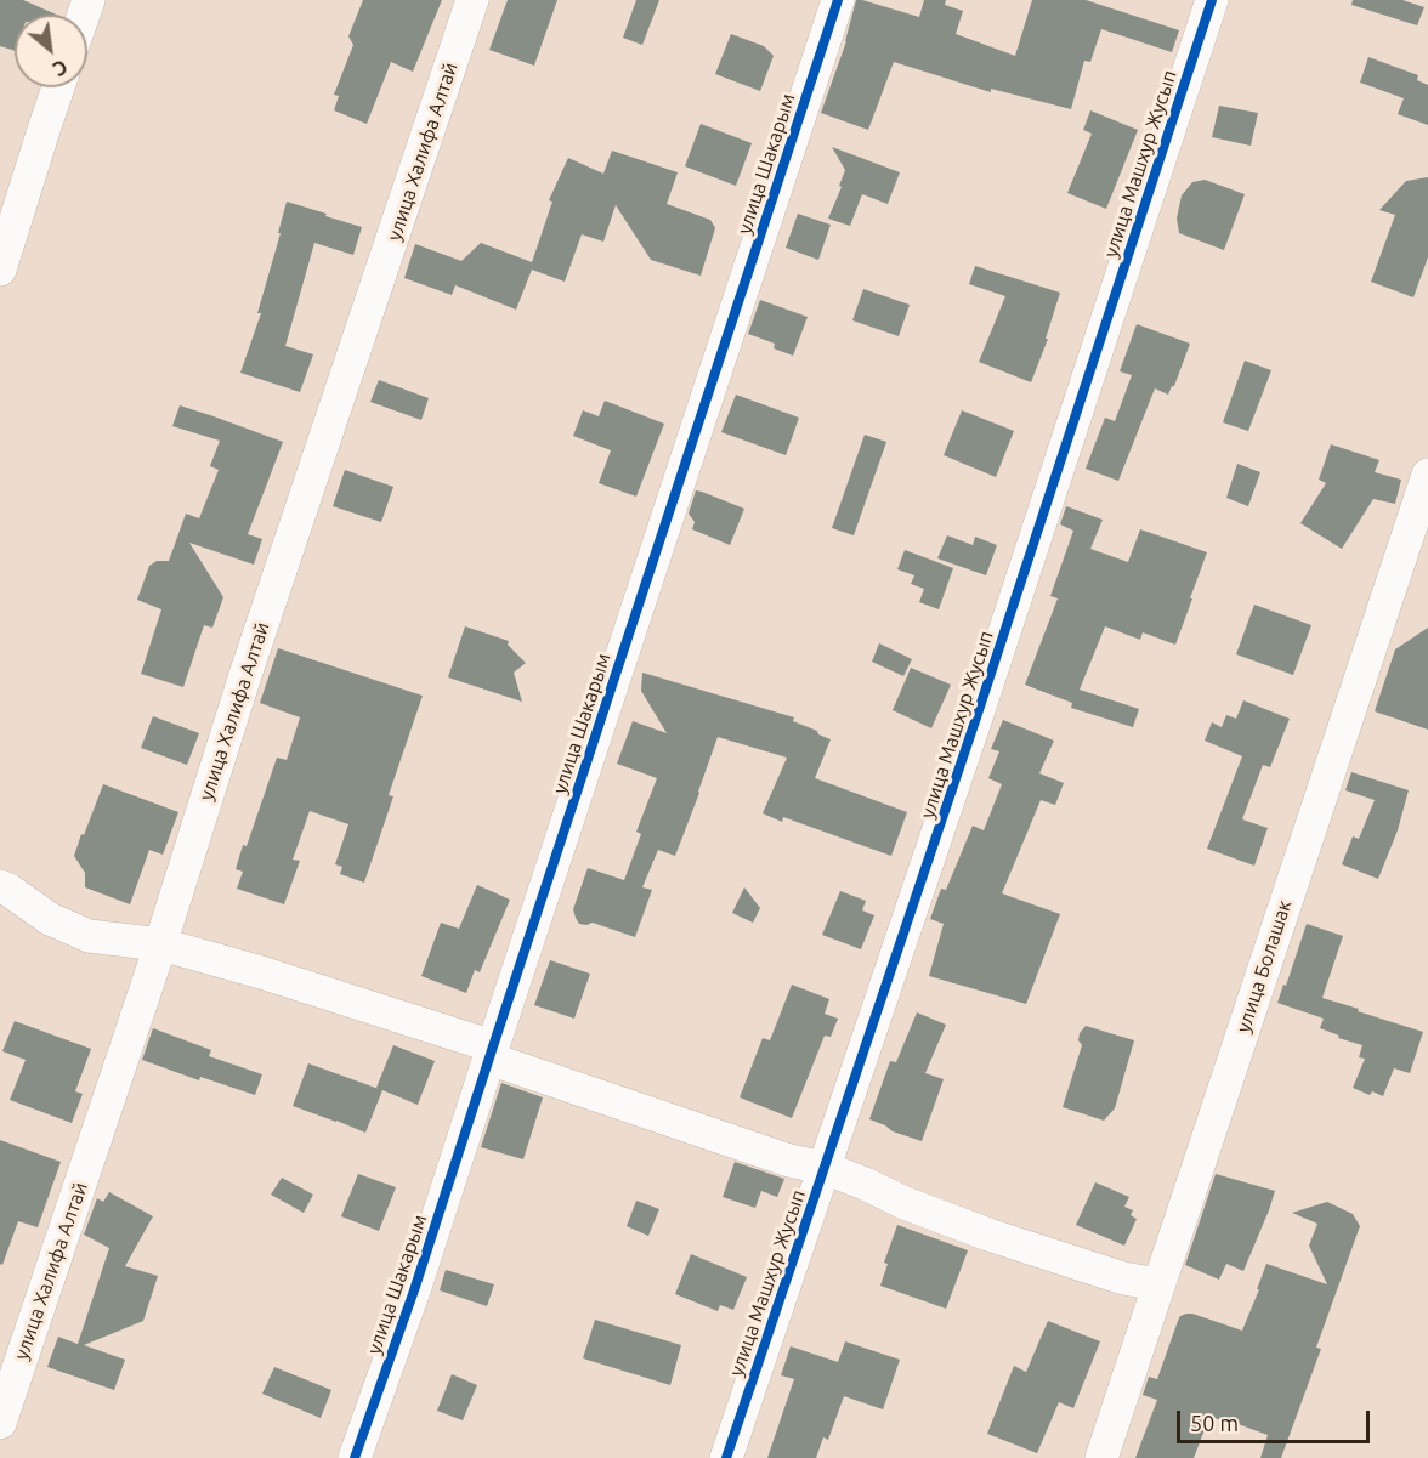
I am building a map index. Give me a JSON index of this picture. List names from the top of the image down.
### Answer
{
  "streets": {
    "street": [
      "улица Халифа Алтай",
      "улица Шакарым",
      "улица Машхур Жусып",
      "улица Болашак"
    ]
  },
  "scale_bar": "50 m",
  "north": "bottom right"
}
